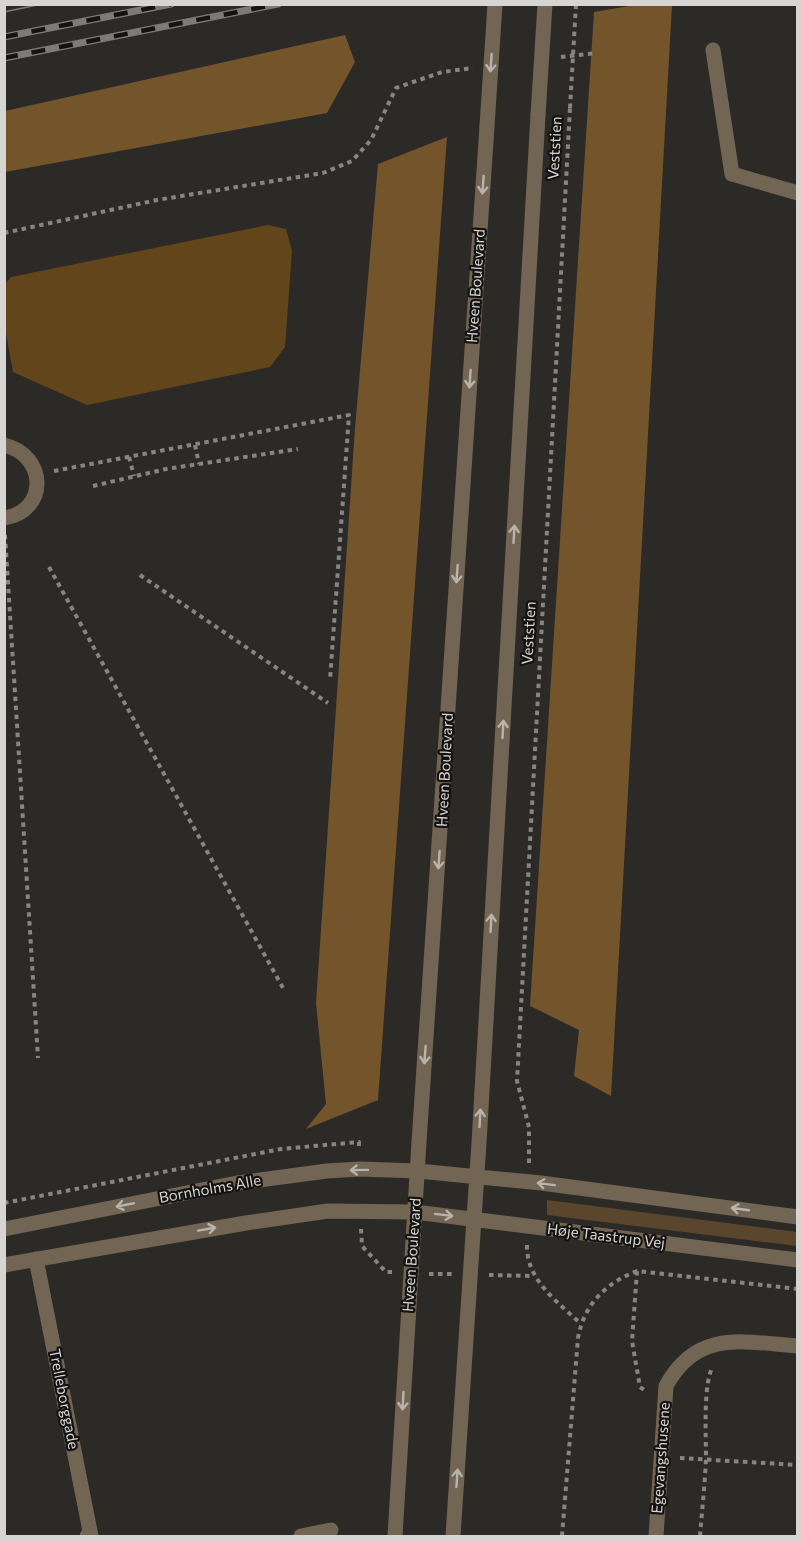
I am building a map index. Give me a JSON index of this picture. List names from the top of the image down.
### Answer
{
  "streets": {
    "street": [
      "Hveen Boulevard",
      "Bornholms Alle",
      "Høje Taastrup Vej",
      "Trelleborggade",
      "Egevangshusene"
    ],
    "path": ["Veststien"]
  },
  "crossings": [
    ["Hveen Boulevard", "Bornholms Alle"],
    ["Hveen Boulevard", "Høje Taastrup Vej"]
  ]
}
